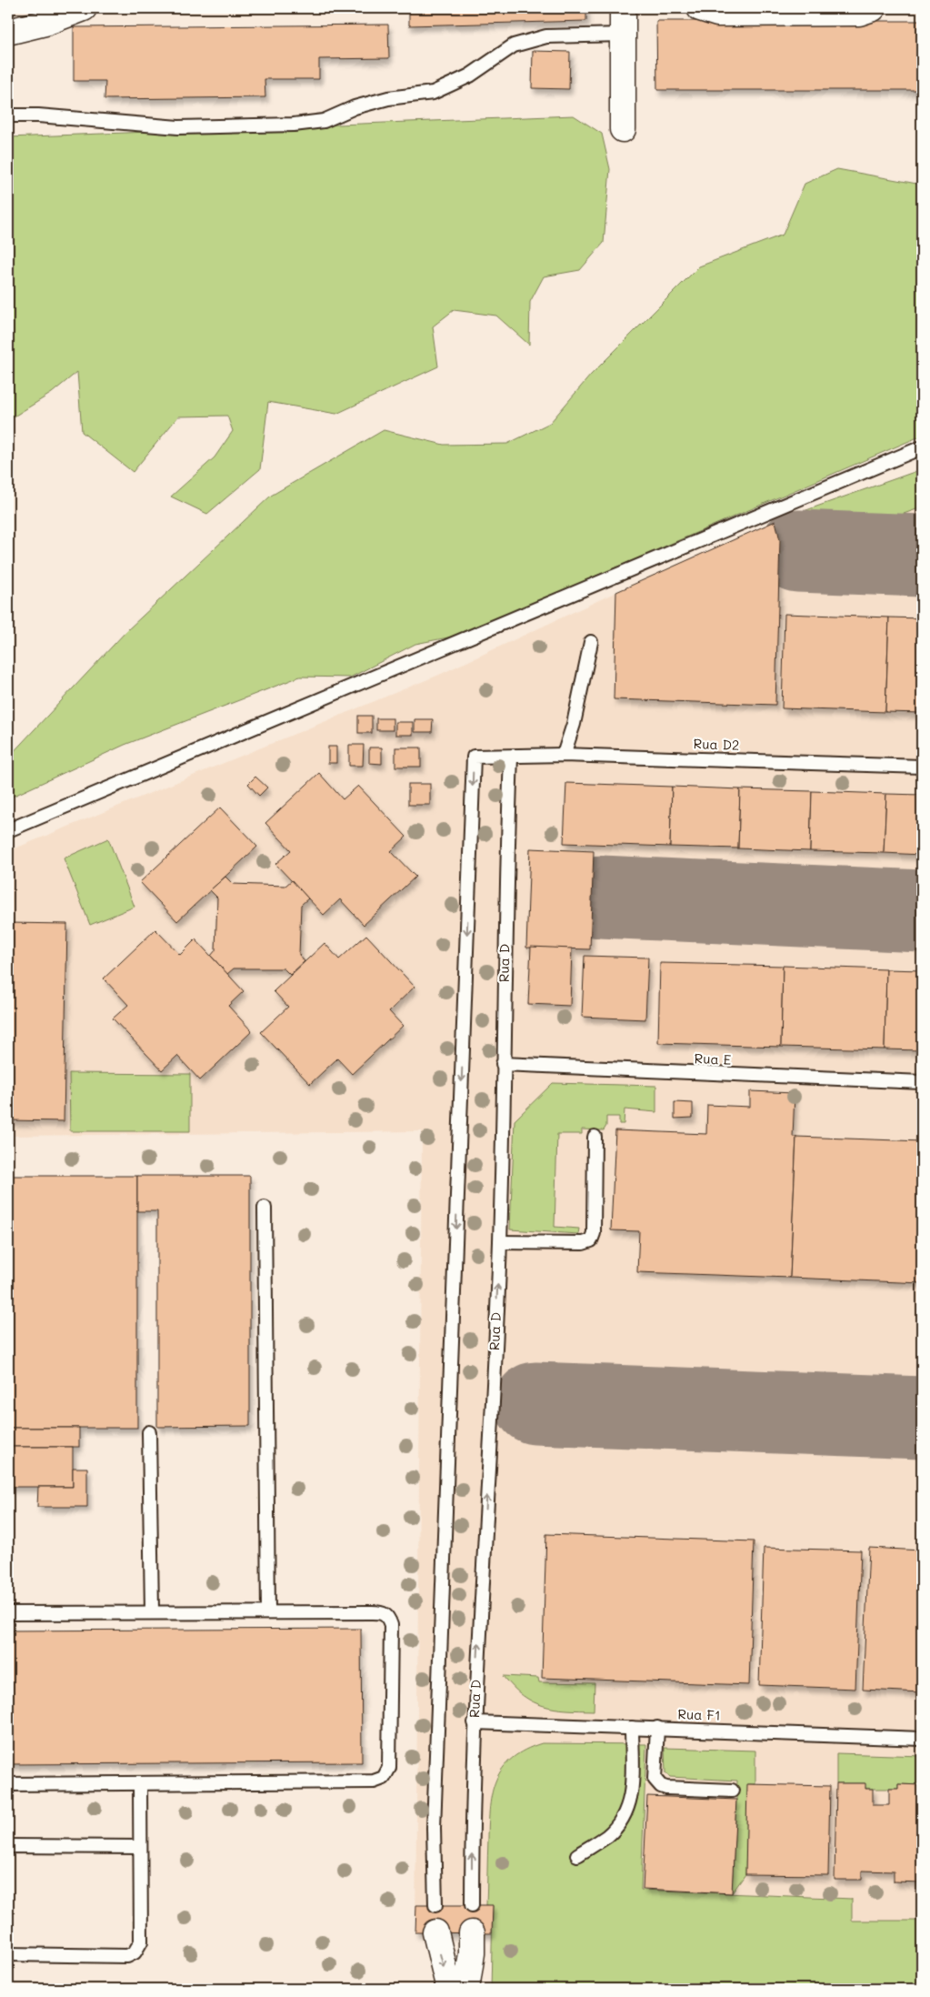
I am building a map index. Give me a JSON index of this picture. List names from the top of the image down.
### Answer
{
  "streets": {
    "lane": [
      "Rua D2",
      "Rua D",
      "Rua E",
      "Rua F1"
    ]
  },
  "crossings": [
    ["Rua D2", "Rua D"],
    ["Rua D", "Rua E"],
    ["Rua D", "Rua F1"]
  ],
  "one_way": ["Rua D2", "Rua D"]
}
